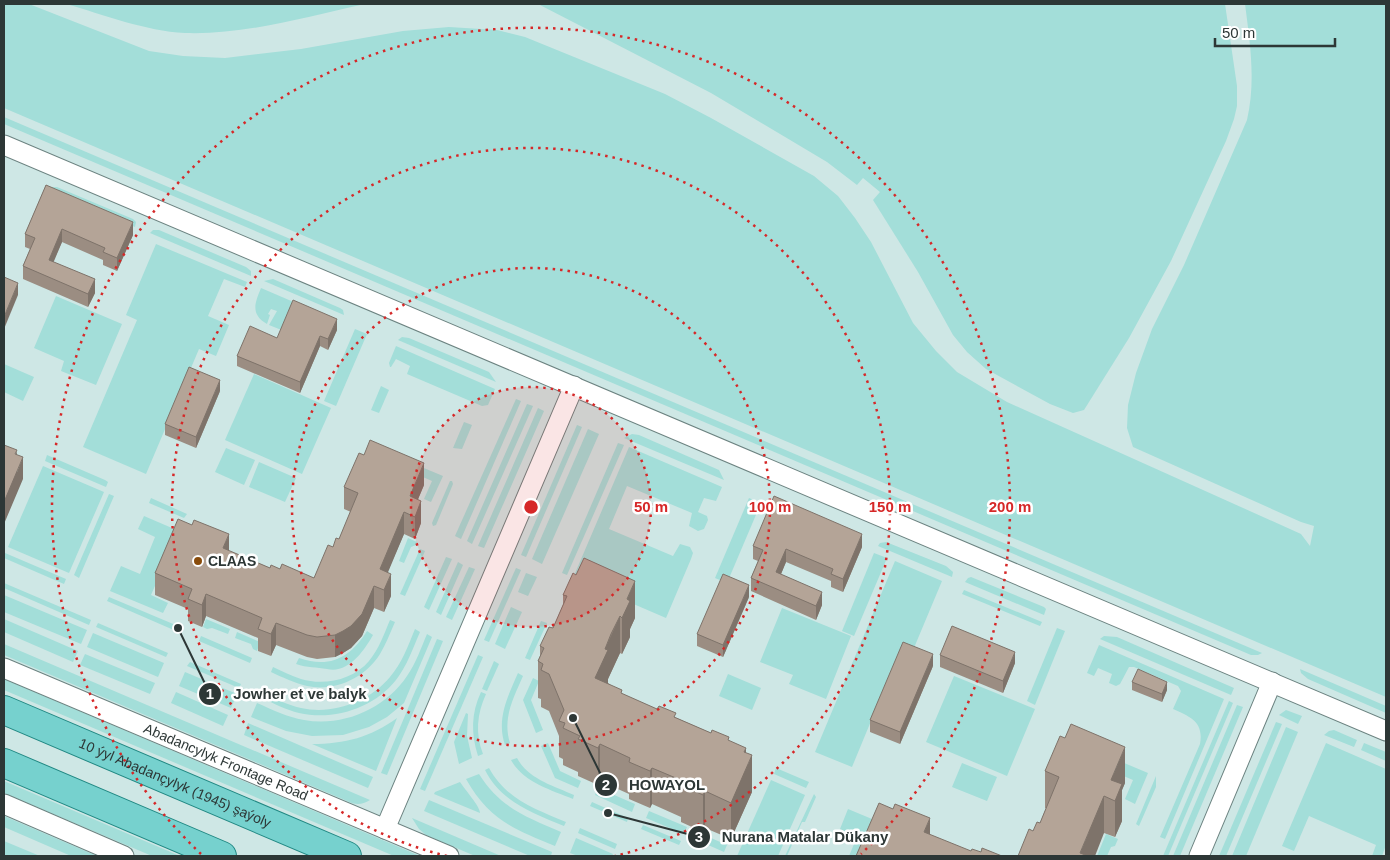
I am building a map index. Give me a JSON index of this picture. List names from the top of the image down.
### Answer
{
  "streets": {
    "main road": ["10 ýyl Abadançylyk (1945) şaýoly"],
    "street": ["Abadancylyk Frontage Road"]
  },
  "places": [
    "CLAAS",
    "Jowher et ve balyk",
    "HOWAYOL",
    "Nurana Matalar Dükany"
  ],
  "scale_bar": "50 m",
  "rings": [
    "50 m",
    "100 m",
    "150 m",
    "200 m"
  ]
}
